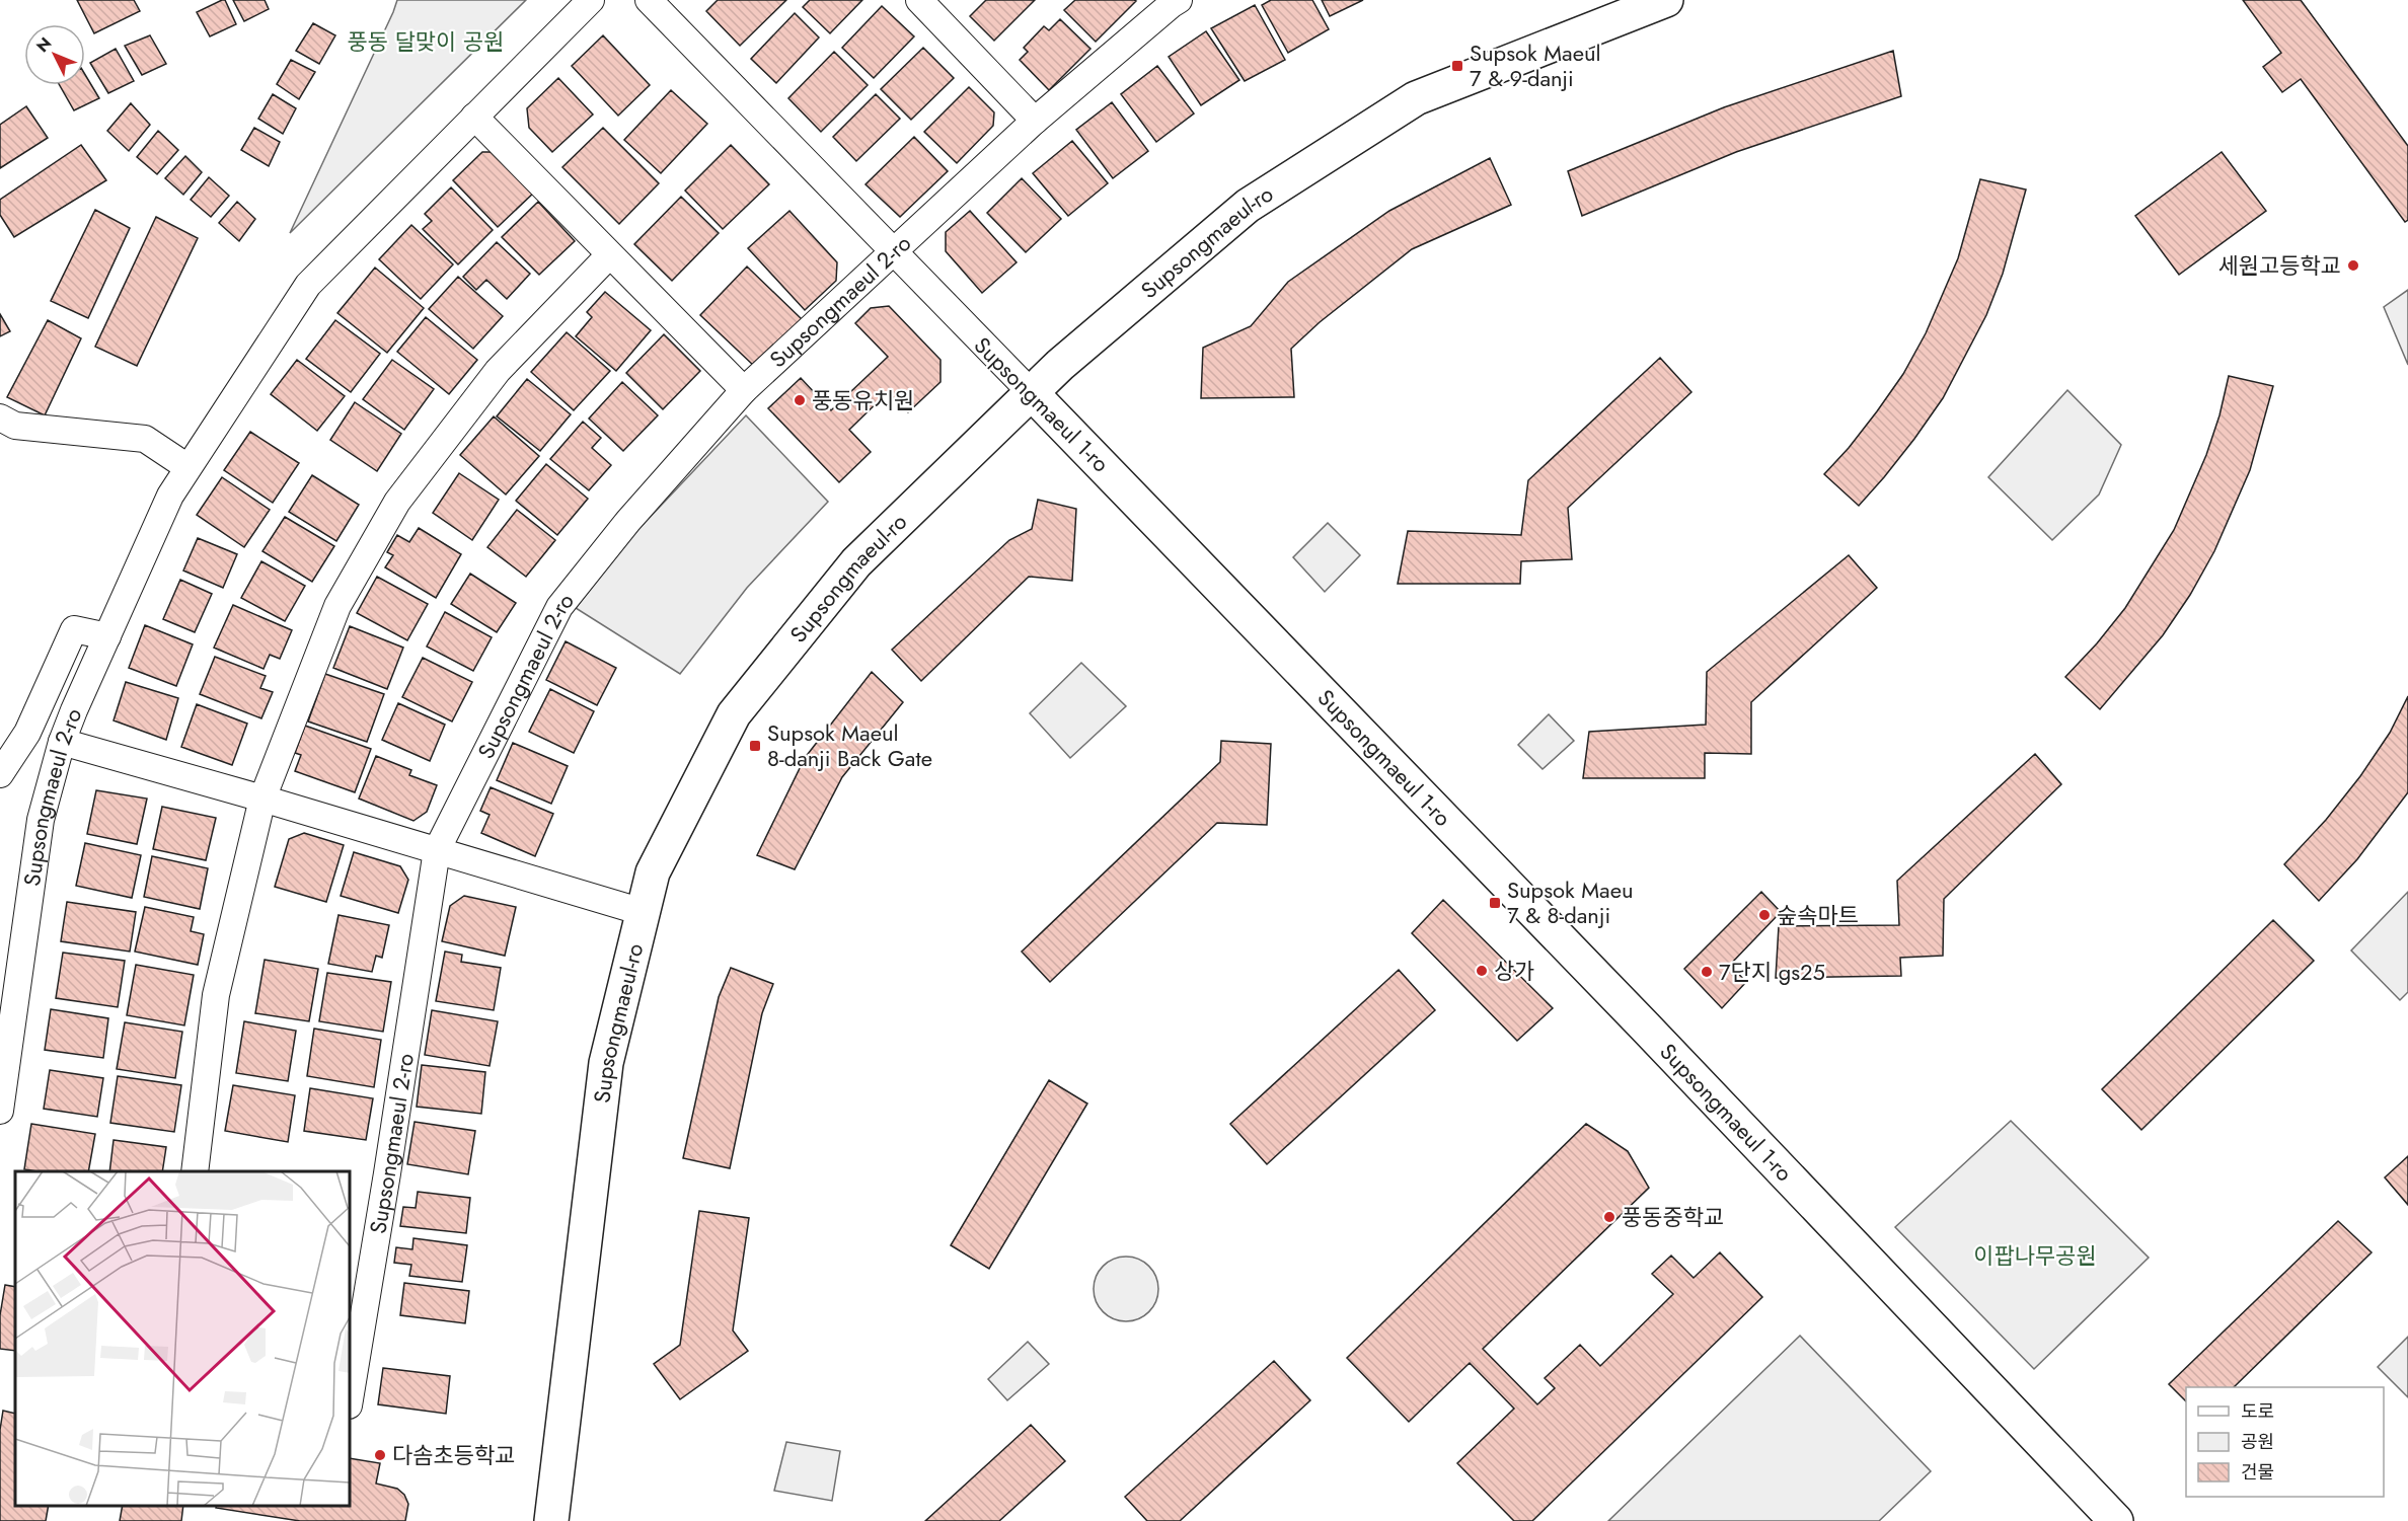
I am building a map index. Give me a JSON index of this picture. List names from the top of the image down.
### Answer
{
  "streets": {
    "main road": ["Supsongmaeul-ro", "Supsongmaeul 1-ro"],
    "street": ["Supsongmaeul 2-ro"]
  },
  "crossings": [
    ["Supsongmaeul-ro", "Supsongmaeul 1-ro"],
    ["Supsongmaeul 2-ro", "Supsongmaeul 1-ro"]
  ],
  "parks": ["풍동 달맞이 공원", "이팝나무공원"],
  "places": {
    "transit": ["Supsok Maeul 7 & 9-danji", "Supsok Maeul 8-danji Back Gate", "Supsok Maeu 7 & 8-danji"],
    "other": [
      "세원고등학교",
      "풍동유치원",
      "숲속마트",
      "상가",
      "7단지 gs25",
      "풍동중학교",
      "다솜초등학교"
    ]
  },
  "legend": ["도로", "공원", "건물"],
  "north": "top left"
}
